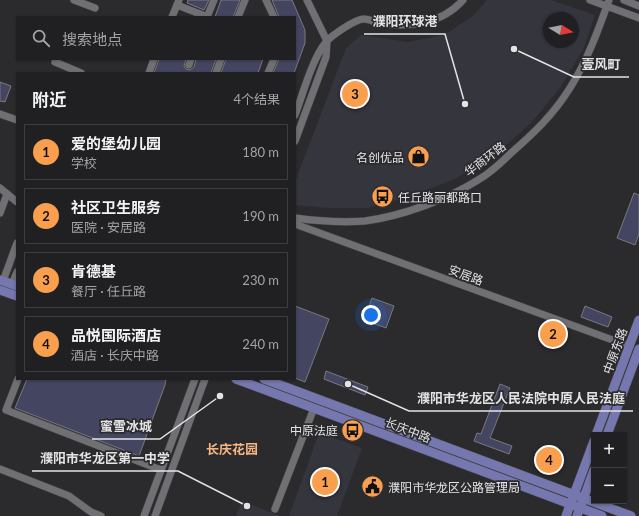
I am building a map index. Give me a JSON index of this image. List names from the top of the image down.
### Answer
{
  "streets": {
    "main road": ["中原东路", "长庆中路"],
    "street": ["华商环路", "安居路"]
  },
  "crossings": [
    ["安居路", "中原东路"]
  ],
  "districts": ["长庆花园"],
  "places": {
    "other": [
      "壹风町",
      "濮阳环球港",
      "濮阳市华龙区人民法院中原人民法庭",
      "蜜雪冰城",
      "濮阳市华龙区第一中学"
    ],
    "shop": ["名创优品"],
    "bus stop": ["任丘路丽都路口", "中原法庭"],
    "public building": ["濮阳市华龙区公路管理局"]
  },
  "north": "right",
  "page": {
    "search": "搜索地点",
    "heading": ["附近", "4个结果"],
    "pins": [
      "3",
      "2",
      "4",
      "1"
    ],
    "list": [
      {
        "mark": "1",
        "name": "爱的堡幼儿园",
        "note": "学校",
        "value": "180 m"
      },
      {
        "mark": "2",
        "name": "社区卫生服务",
        "note": "医院 · 安居路",
        "value": "190 m"
      },
      {
        "mark": "3",
        "name": "肯德基",
        "note": "餐厅 · 任丘路",
        "value": "230 m"
      },
      {
        "mark": "4",
        "name": "品悦国际酒店",
        "note": "酒店 · 长庆中路",
        "value": "240 m"
      }
    ],
    "map_buttons": ["+", "−"]
  }
}
